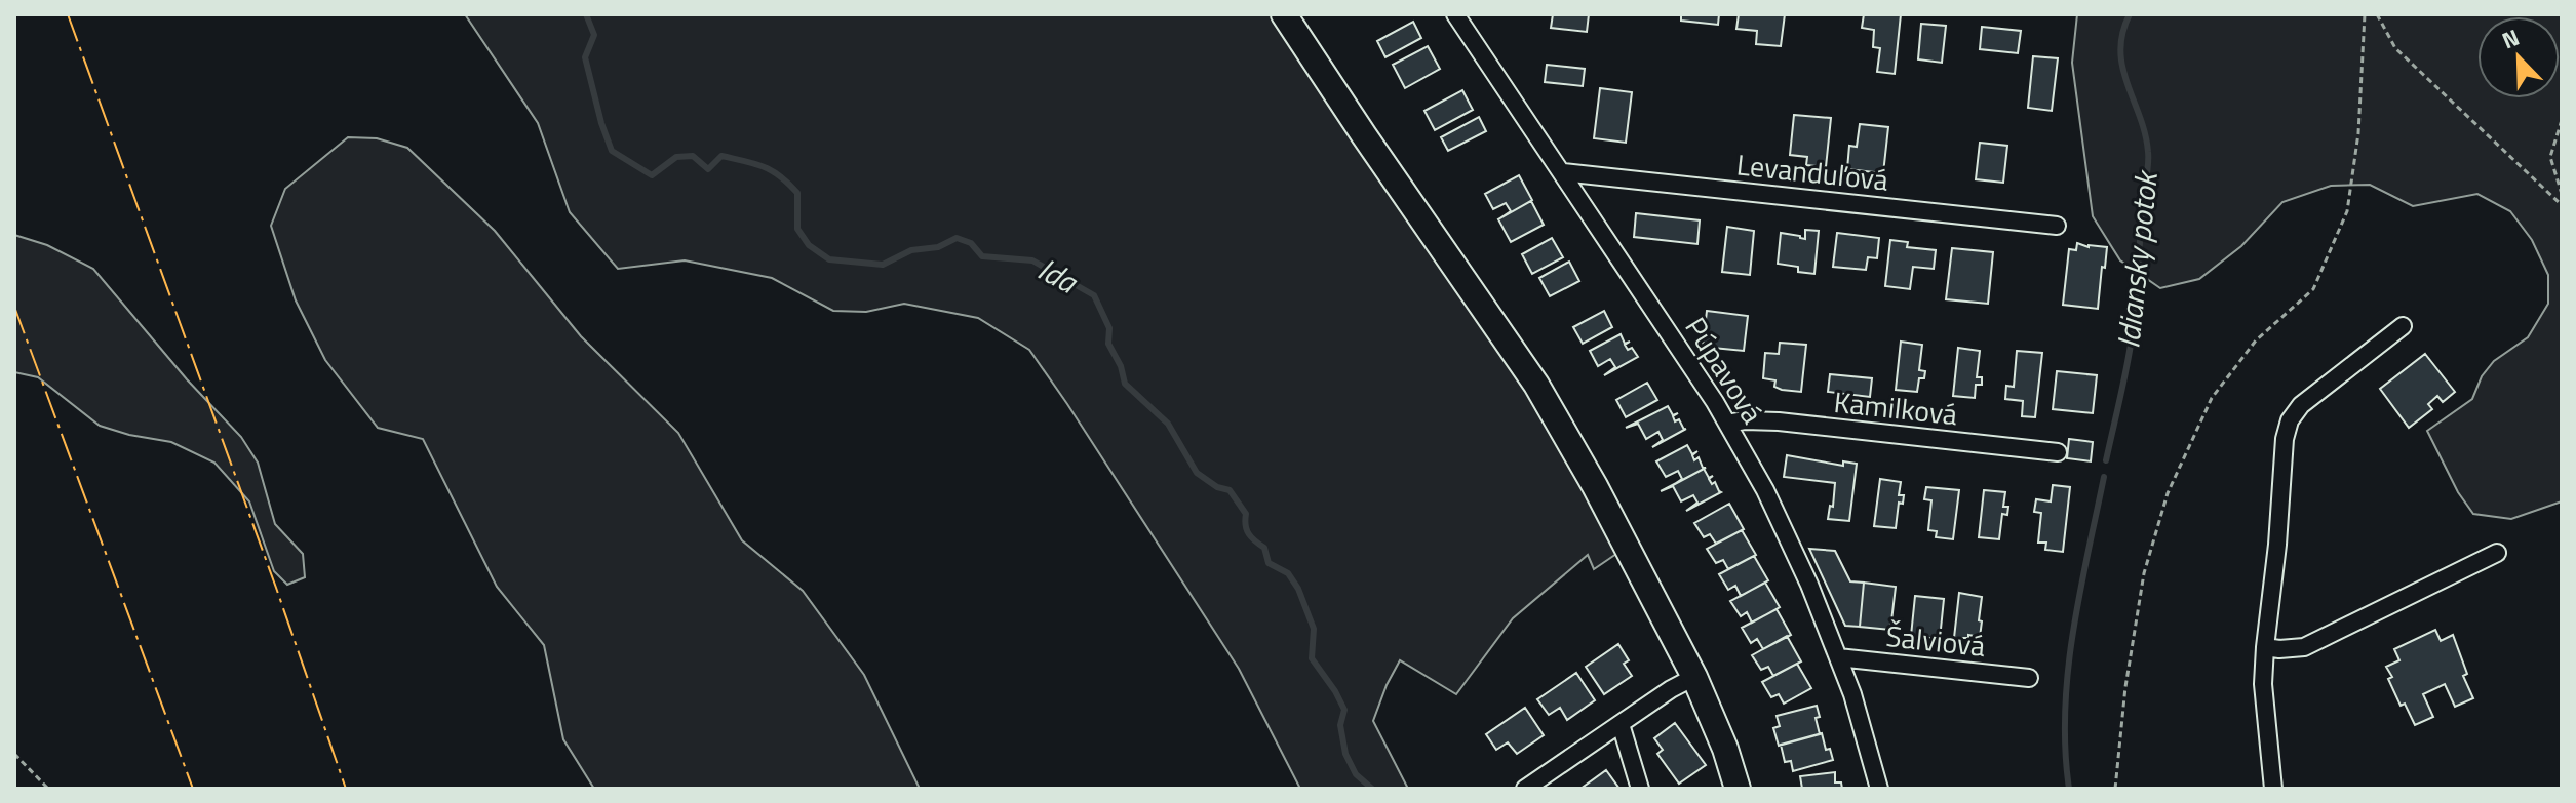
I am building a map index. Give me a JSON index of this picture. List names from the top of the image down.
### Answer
{
  "streets": {
    "street": [
      "Levanduľová",
      "Púpavová",
      "Kamilková",
      "Šalviová"
    ]
  },
  "crossings": [
    ["Levanduľová", "Púpavová"],
    ["Púpavová", "Kamilková"],
    ["Púpavová", "Šalviová"]
  ],
  "water": ["Idiansky potok", "Ida"],
  "north": "top left"
}
